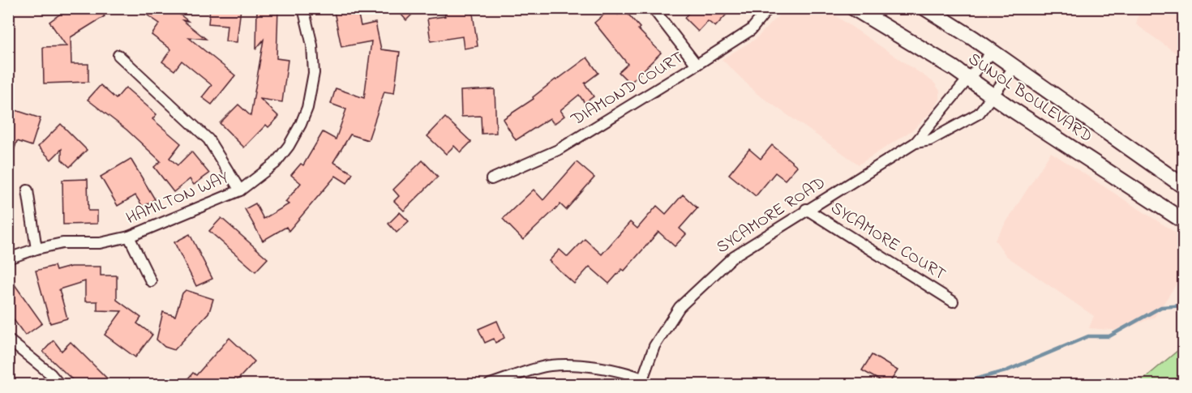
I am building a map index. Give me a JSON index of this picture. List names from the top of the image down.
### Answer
{
  "streets": {
    "main road": ["SUNOL BOULEVARD"],
    "street": [
      "DIAMOND COURT",
      "HAMILTON WAY",
      "SYCAMORE ROAD",
      "SYCAMORE COURT"
    ]
  },
  "crossings": [
    ["SUNOL BOULEVARD", "SYCAMORE ROAD"],
    ["SYCAMORE ROAD", "SYCAMORE COURT"]
  ]
}
